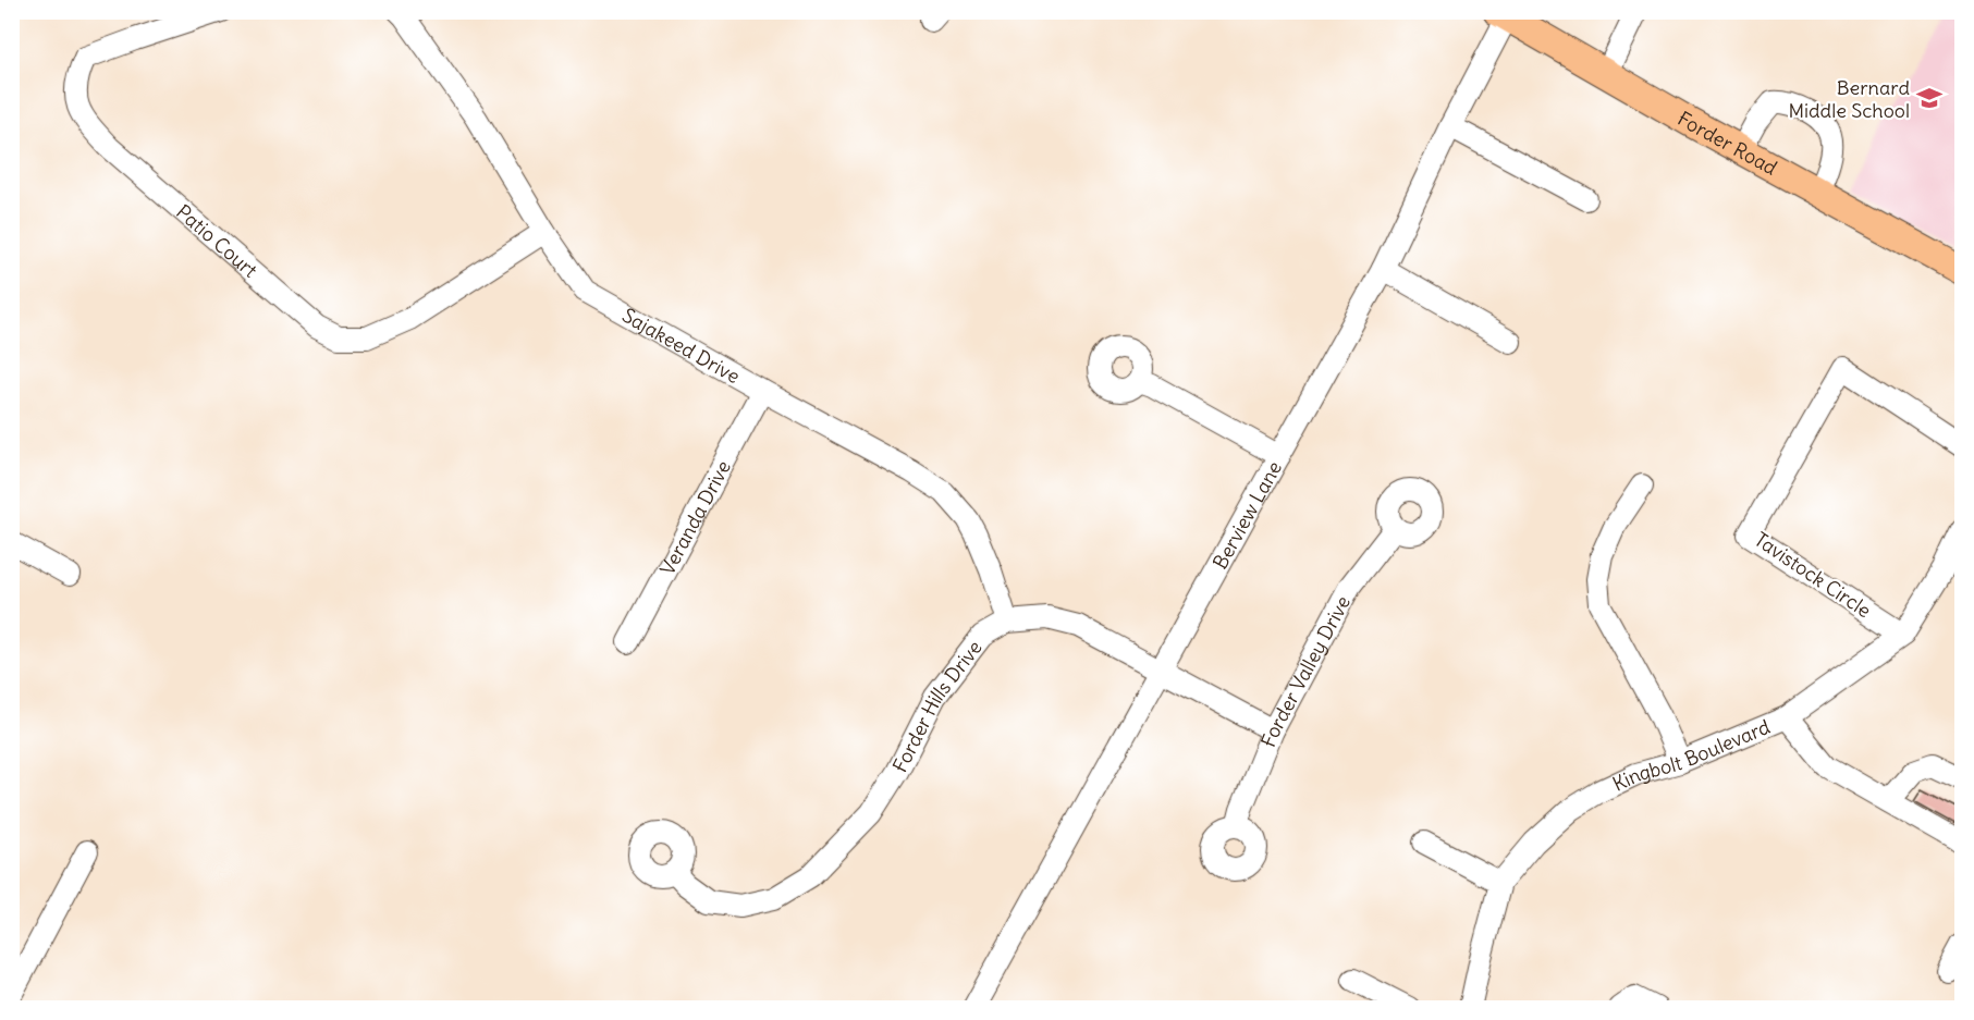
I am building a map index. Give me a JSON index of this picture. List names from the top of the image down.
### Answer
{
  "streets": {
    "main road": ["Forder Road"],
    "street": [
      "Patio Court",
      "Sajakeed Drive",
      "Berview Lane",
      "Veranda Drive",
      "Tavistock Circle",
      "Forder Valley Drive",
      "Forder Hills Drive",
      "Kingbolt Boulevard"
    ]
  },
  "crossings": [
    ["Forder Road", "Berview Lane"],
    ["Patio Court", "Sajakeed Drive"],
    ["Sajakeed Drive", "Veranda Drive"],
    ["Sajakeed Drive", "Forder Hills Drive"],
    ["Berview Lane", "Forder Hills Drive"],
    ["Tavistock Circle", "Kingbolt Boulevard"],
    ["Forder Valley Drive", "Forder Hills Drive"]
  ],
  "places": {
    "school or university": ["Bernard Middle School"]
  }
}
